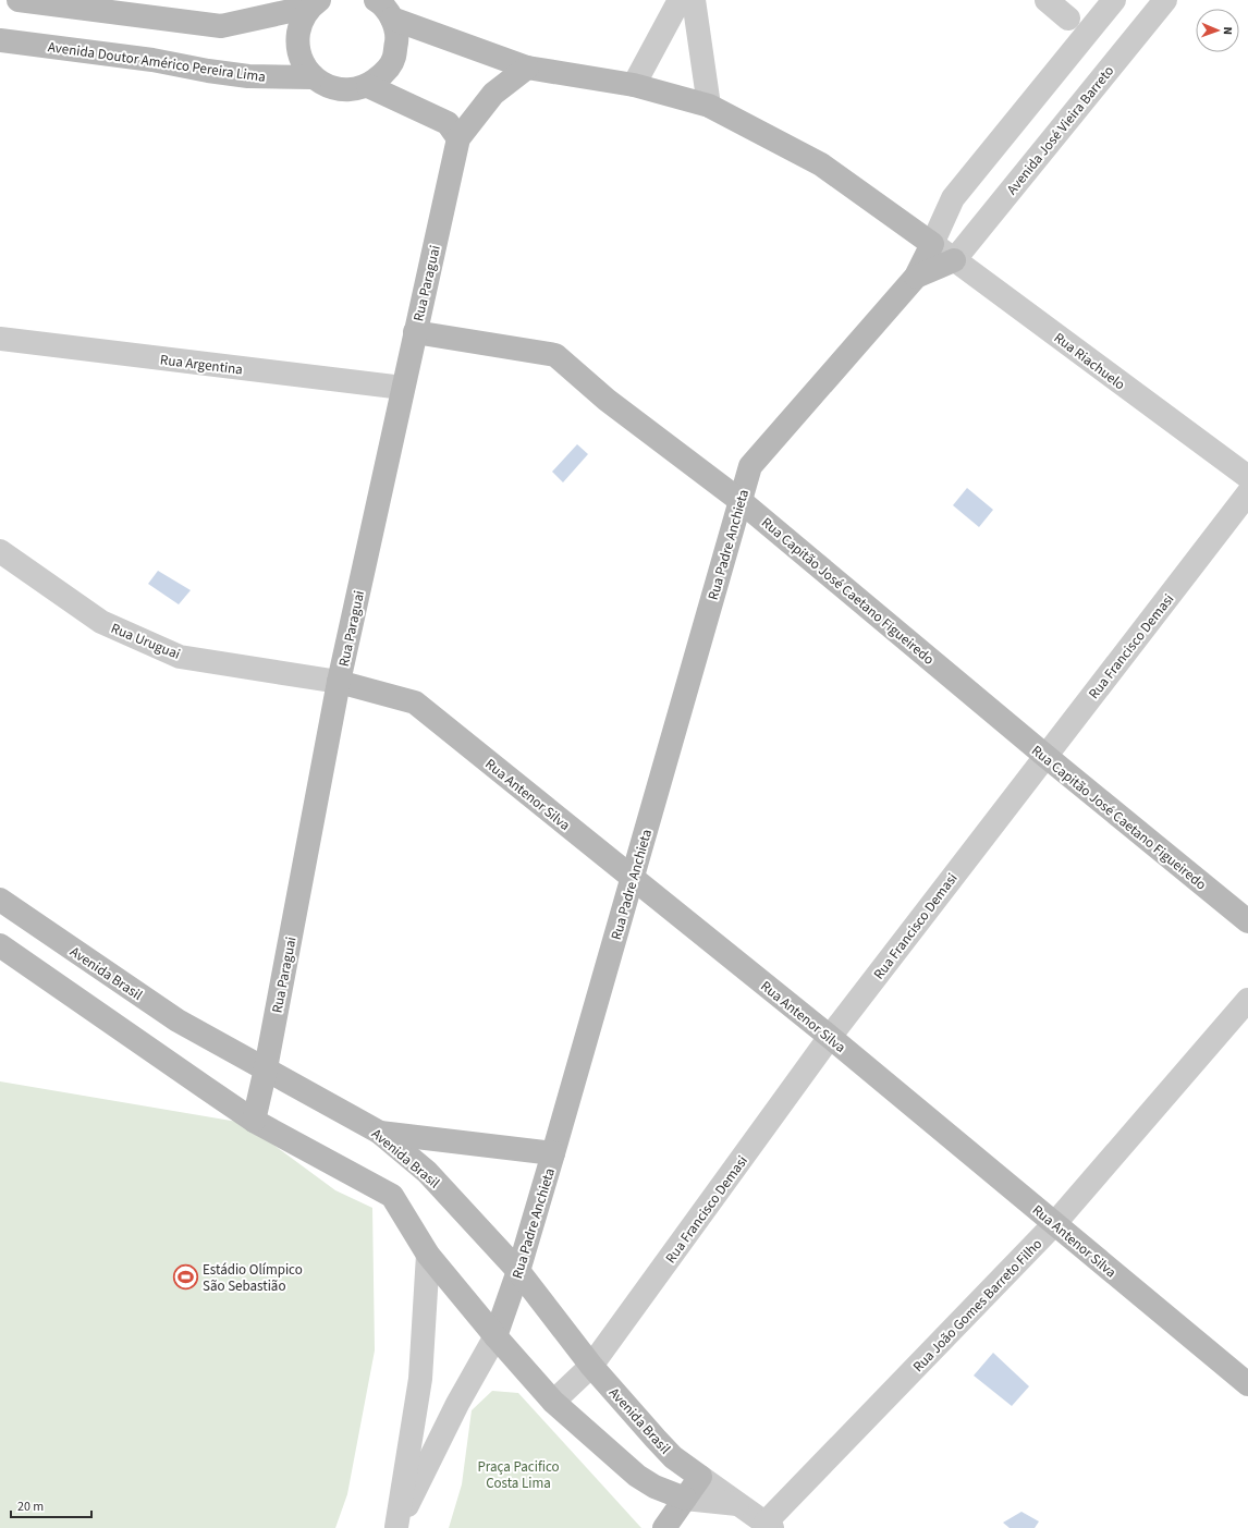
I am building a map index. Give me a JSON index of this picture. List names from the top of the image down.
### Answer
{
  "streets": {
    "main road": [
      "Avenida Doutor Américo Pereira Lima",
      "Rua Paraguai",
      "Rua Padre Anchieta",
      "Rua Capitão José Caetano Figueiredo",
      "Rua Antenor Silva",
      "Avenida Brasil"
    ],
    "street": [
      "Avenida José Vieira Barreto",
      "Rua Riachuelo",
      "Rua Argentina",
      "Rua Uruguai",
      "Rua Francisco Demasi",
      "Rua João Gomes Barreto Filho"
    ]
  },
  "crossings": [
    ["Avenida José Vieira Barreto", "Rua Riachuelo"],
    ["Avenida José Vieira Barreto", "Rua Padre Anchieta"],
    ["Rua Paraguai", "Rua Argentina"],
    ["Rua Paraguai", "Rua Capitão José Caetano Figueiredo"],
    ["Rua Paraguai", "Rua Uruguai"],
    ["Rua Paraguai", "Rua Antenor Silva"],
    ["Rua Paraguai", "Avenida Brasil"],
    ["Rua Riachuelo", "Rua Padre Anchieta"],
    ["Rua Padre Anchieta", "Rua Capitão José Caetano Figueiredo"],
    ["Rua Padre Anchieta", "Rua Antenor Silva"],
    ["Rua Padre Anchieta", "Avenida Brasil"],
    ["Rua Capitão José Caetano Figueiredo", "Rua Francisco Demasi"],
    ["Rua Uruguai", "Rua Antenor Silva"],
    ["Rua Francisco Demasi", "Rua Antenor Silva"],
    ["Rua Francisco Demasi", "Avenida Brasil"],
    ["Rua Antenor Silva", "Rua João Gomes Barreto Filho"],
    ["Avenida Brasil", "Rua João Gomes Barreto Filho"]
  ],
  "parks": ["Praça Pacifico Costa Lima"],
  "places": {
    "sports": ["Estádio Olímpico São Sebastião"]
  },
  "scale_bar": "20 m",
  "north": "right"
}
